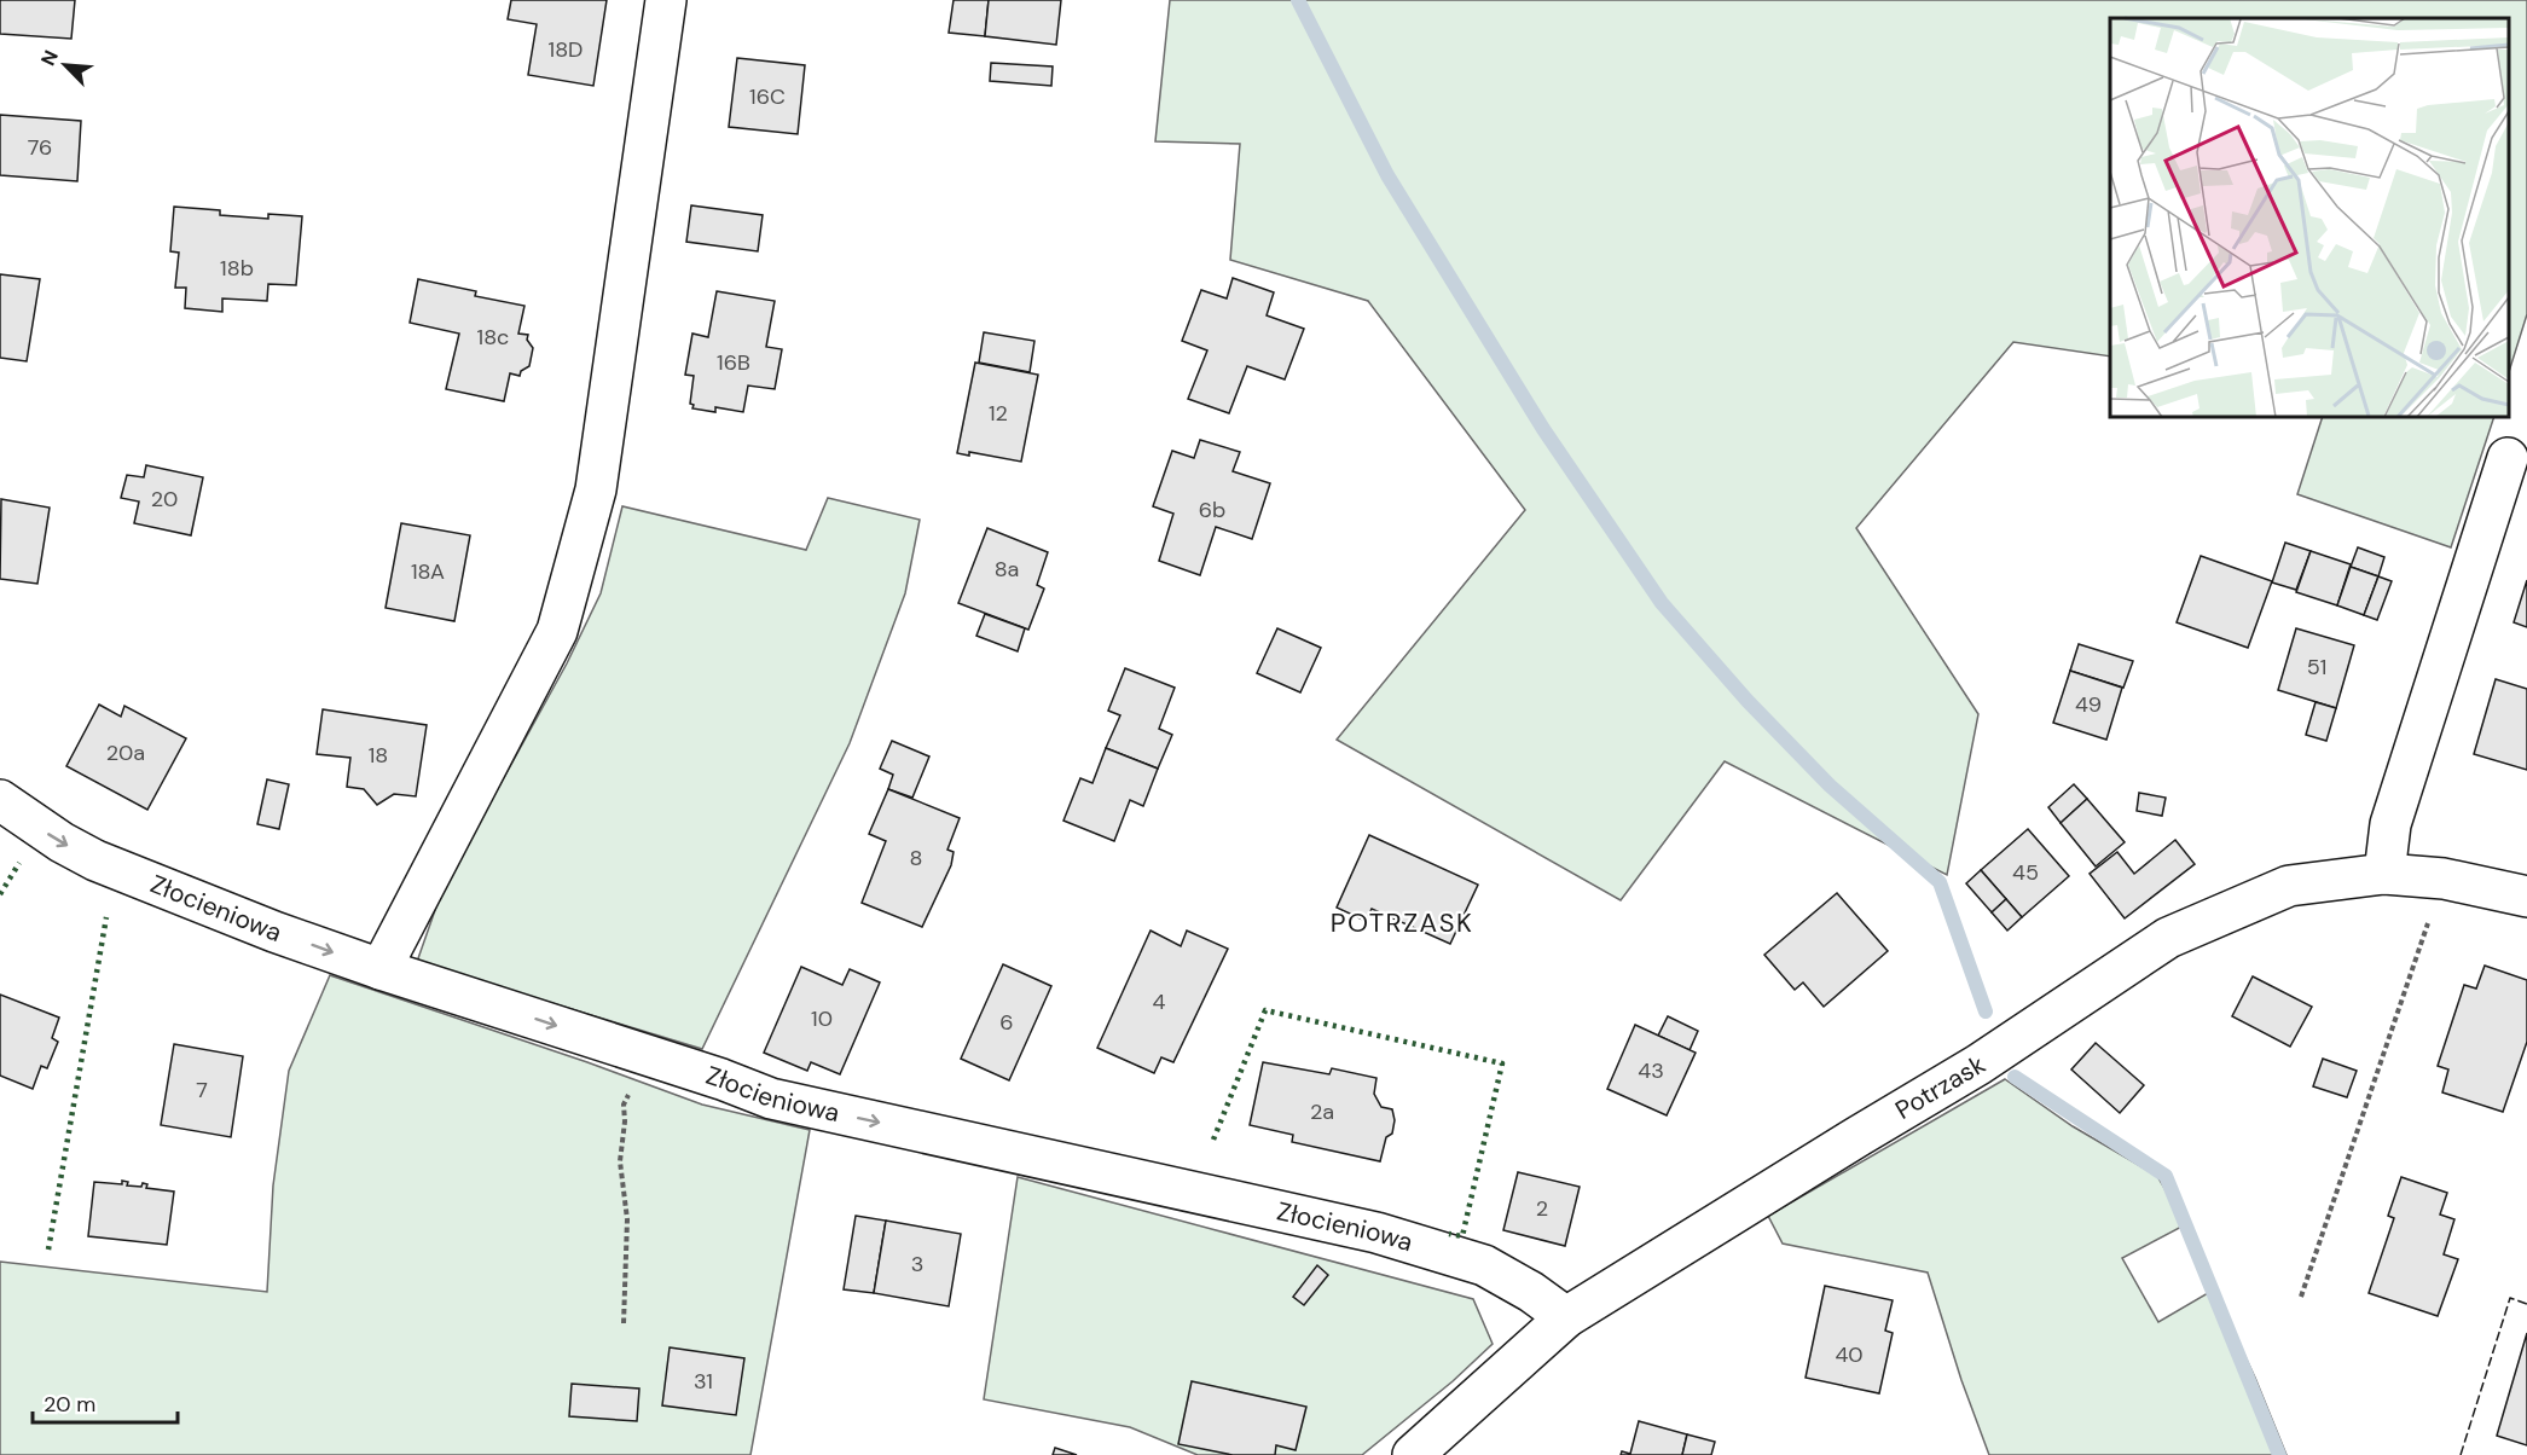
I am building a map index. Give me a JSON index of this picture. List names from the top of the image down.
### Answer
{
  "streets": {
    "street": ["Złocieniowa", "Potrzask"]
  },
  "crossings": [
    ["Złocieniowa", "Potrzask"]
  ],
  "one_way": ["Złocieniowa"],
  "districts": ["POTRZASK"],
  "house_numbers": [
    "18D",
    "16C",
    "76",
    "18b",
    "18c",
    "16B",
    "12",
    "20",
    "6b",
    "8a",
    "18A",
    "51",
    "49",
    "20a",
    "18",
    "8",
    "45",
    "4",
    "10",
    "6",
    "43",
    "7",
    "2a",
    "2",
    "3",
    "40",
    "31"
  ],
  "scale_bar": "20 m",
  "north": "top left"
}
